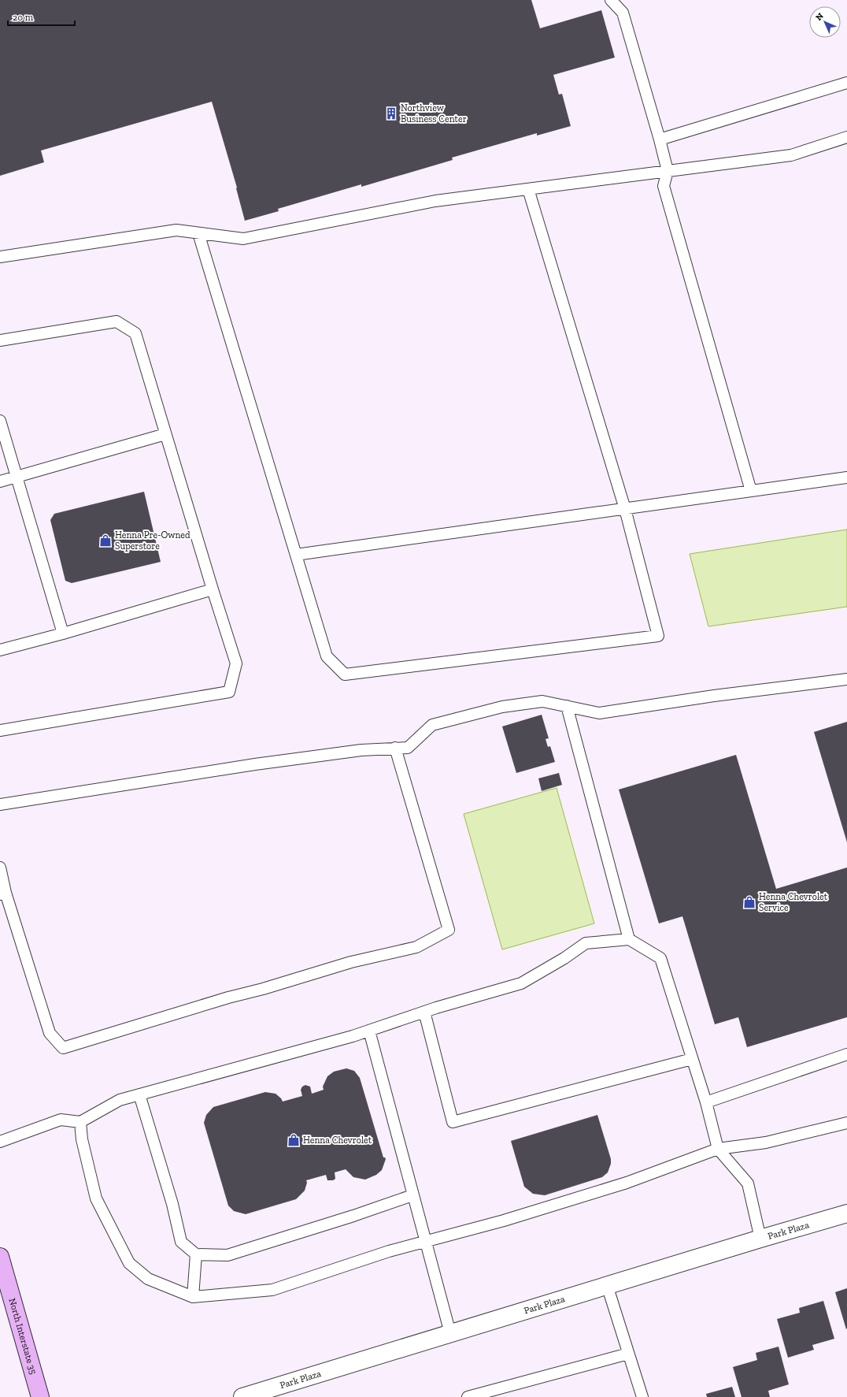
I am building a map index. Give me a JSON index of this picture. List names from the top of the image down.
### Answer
{
  "streets": {
    "main road": ["North Interstate 35"],
    "street": ["Park Plaza"]
  },
  "places": {
    "building": ["Northview Business Center"],
    "shop": ["Henna Pre-Owned Superstore", "Henna Chevrolet Service", "Henna Chevrolet"]
  },
  "scale_bar": "20 m",
  "north": "top left"
}
